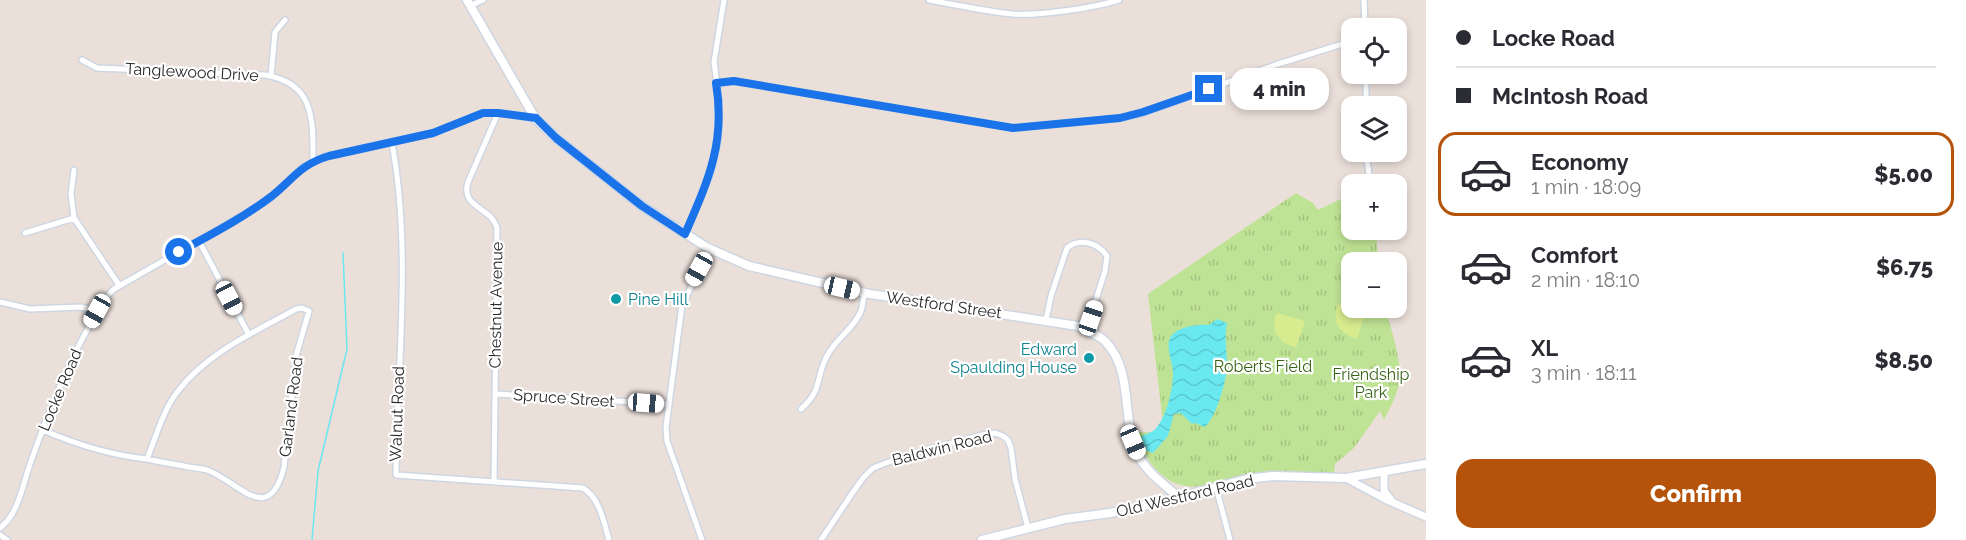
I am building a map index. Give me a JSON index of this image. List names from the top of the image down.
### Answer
{
  "streets": {
    "main road": ["Westford Street", "Old Westford Road"],
    "street": [
      "Tanglewood Drive",
      "Chestnut Avenue",
      "Locke Road",
      "Spruce Street",
      "Garland Road",
      "Walnut Road",
      "Baldwin Road"
    ]
  },
  "crossings": [
    ["Tanglewood Drive", "Locke Road"],
    ["Chestnut Avenue", "Locke Road"],
    ["Chestnut Avenue", "Spruce Street"],
    ["Chestnut Avenue", "Walnut Road"],
    ["Westford Street", "Locke Road"],
    ["Westford Street", "Old Westford Road"],
    ["Locke Road", "Garland Road"],
    ["Locke Road", "Walnut Road"],
    ["Baldwin Road", "Old Westford Road"]
  ],
  "parks": ["Roberts Field", "Friendship Park"],
  "places": ["Pine Hill", "Edward Spaulding House"],
  "page": {
    "banner": ["Locke Road", "McIntosh Road"],
    "map_buttons": ["+", "−"],
    "bubble": "4 min",
    "list": [
      {
        "name": "Economy",
        "note": "1 min · 18:09",
        "value": "$5.00"
      },
      {
        "name": "Comfort",
        "note": "2 min · 18:10",
        "value": "$6.75"
      },
      {
        "name": "XL",
        "note": "3 min · 18:11",
        "value": "$8.50"
      }
    ],
    "buttons": "Confirm"
  }
}
